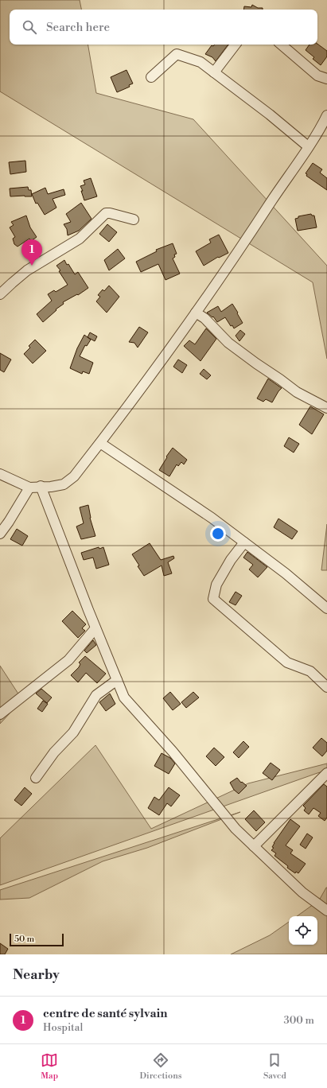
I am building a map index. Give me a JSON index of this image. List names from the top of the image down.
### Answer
{
  "scale_bar": "50 m",
  "page": {
    "search": "Search here",
    "pins": "1",
    "scale": "50 m",
    "heading": "Nearby",
    "list": [
      {
        "mark": "1",
        "name": "centre de santé sylvain",
        "note": "Hospital",
        "value": "300 m"
      }
    ],
    "nav": ["Map", "Directions", "Saved"]
  }
}
